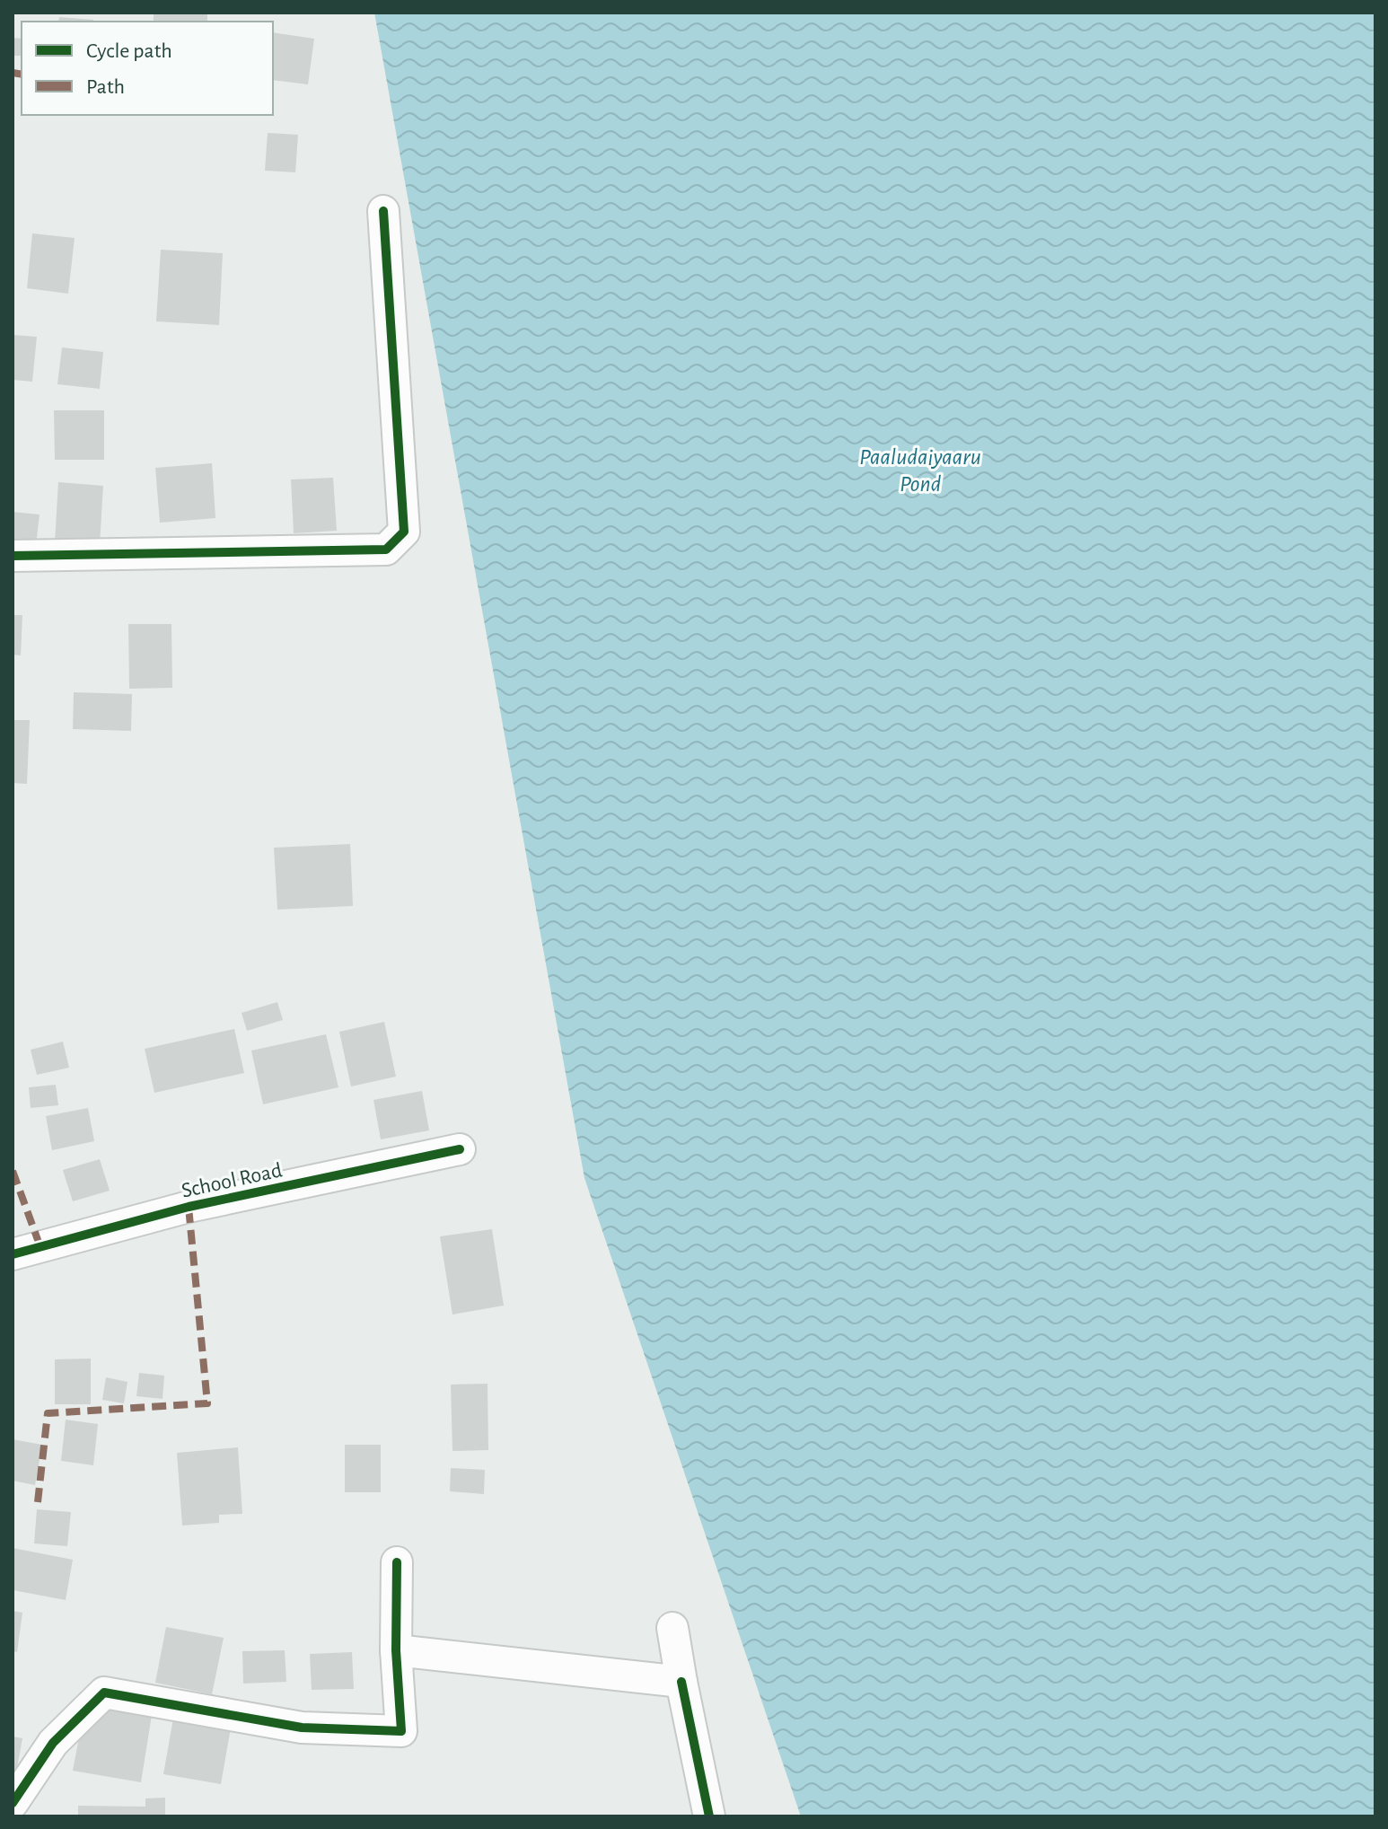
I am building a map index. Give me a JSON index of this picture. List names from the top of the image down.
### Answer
{
  "streets": {
    "street": ["School Road"]
  },
  "water": ["Paaludaiyaaru Pond"],
  "legend": ["Cycle path", "Path"]
}
